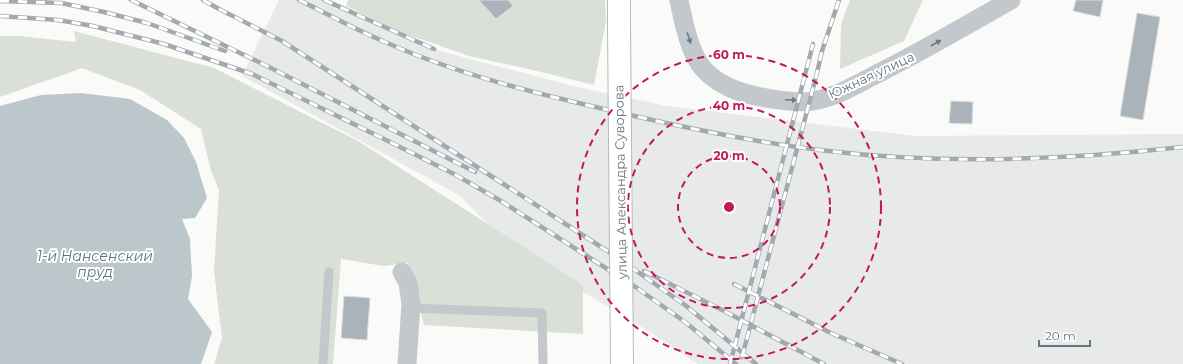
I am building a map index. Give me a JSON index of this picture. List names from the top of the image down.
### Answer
{
  "streets": {
    "main road": ["улица Александра Суворова"],
    "street": ["Южная улица"]
  },
  "one_way": ["Южная улица"],
  "water": ["1-й Нансенский пруд"],
  "scale_bar": "20 m",
  "rings": ["60 m", "40 m", "20 m"]
}
